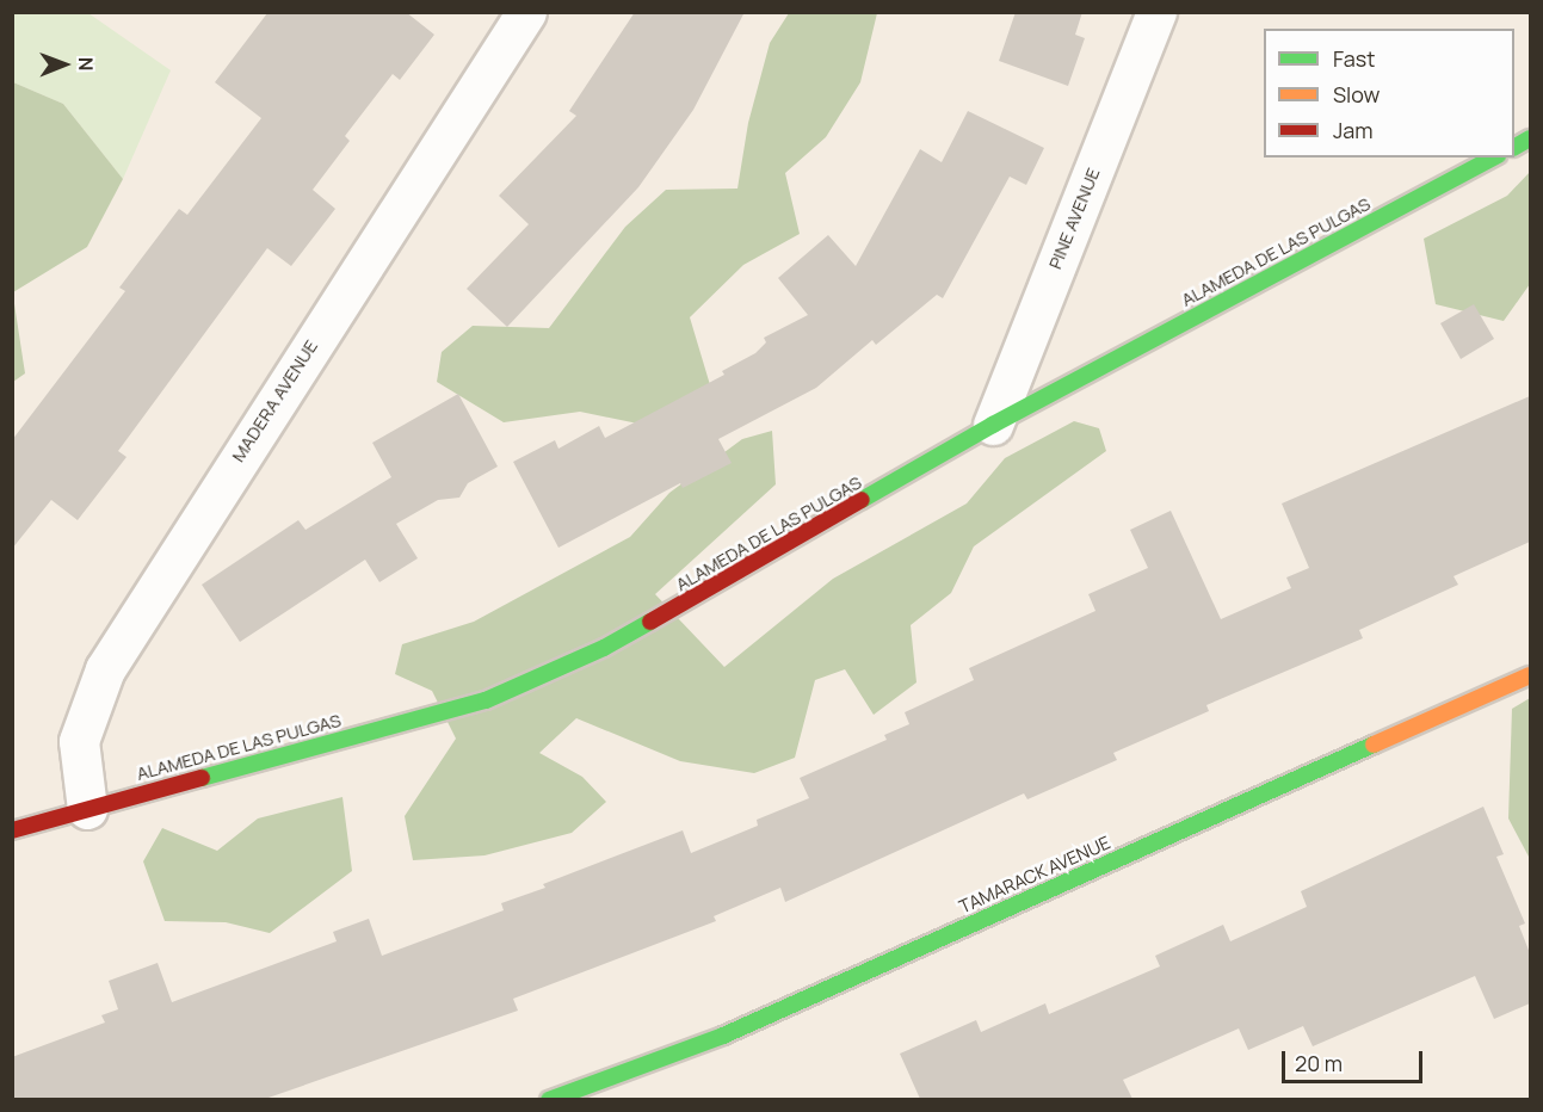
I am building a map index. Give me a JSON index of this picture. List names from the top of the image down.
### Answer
{
  "streets": {
    "main road": ["ALAMEDA DE LAS PULGAS", "TAMARACK AVENUE"],
    "street": ["PINE AVENUE", "MADERA AVENUE"]
  },
  "crossings": [
    ["PINE AVENUE", "ALAMEDA DE LAS PULGAS"],
    ["ALAMEDA DE LAS PULGAS", "MADERA AVENUE"]
  ],
  "legend": ["Fast", "Slow", "Jam"],
  "scale_bar": "20 m",
  "north": "right"
}
